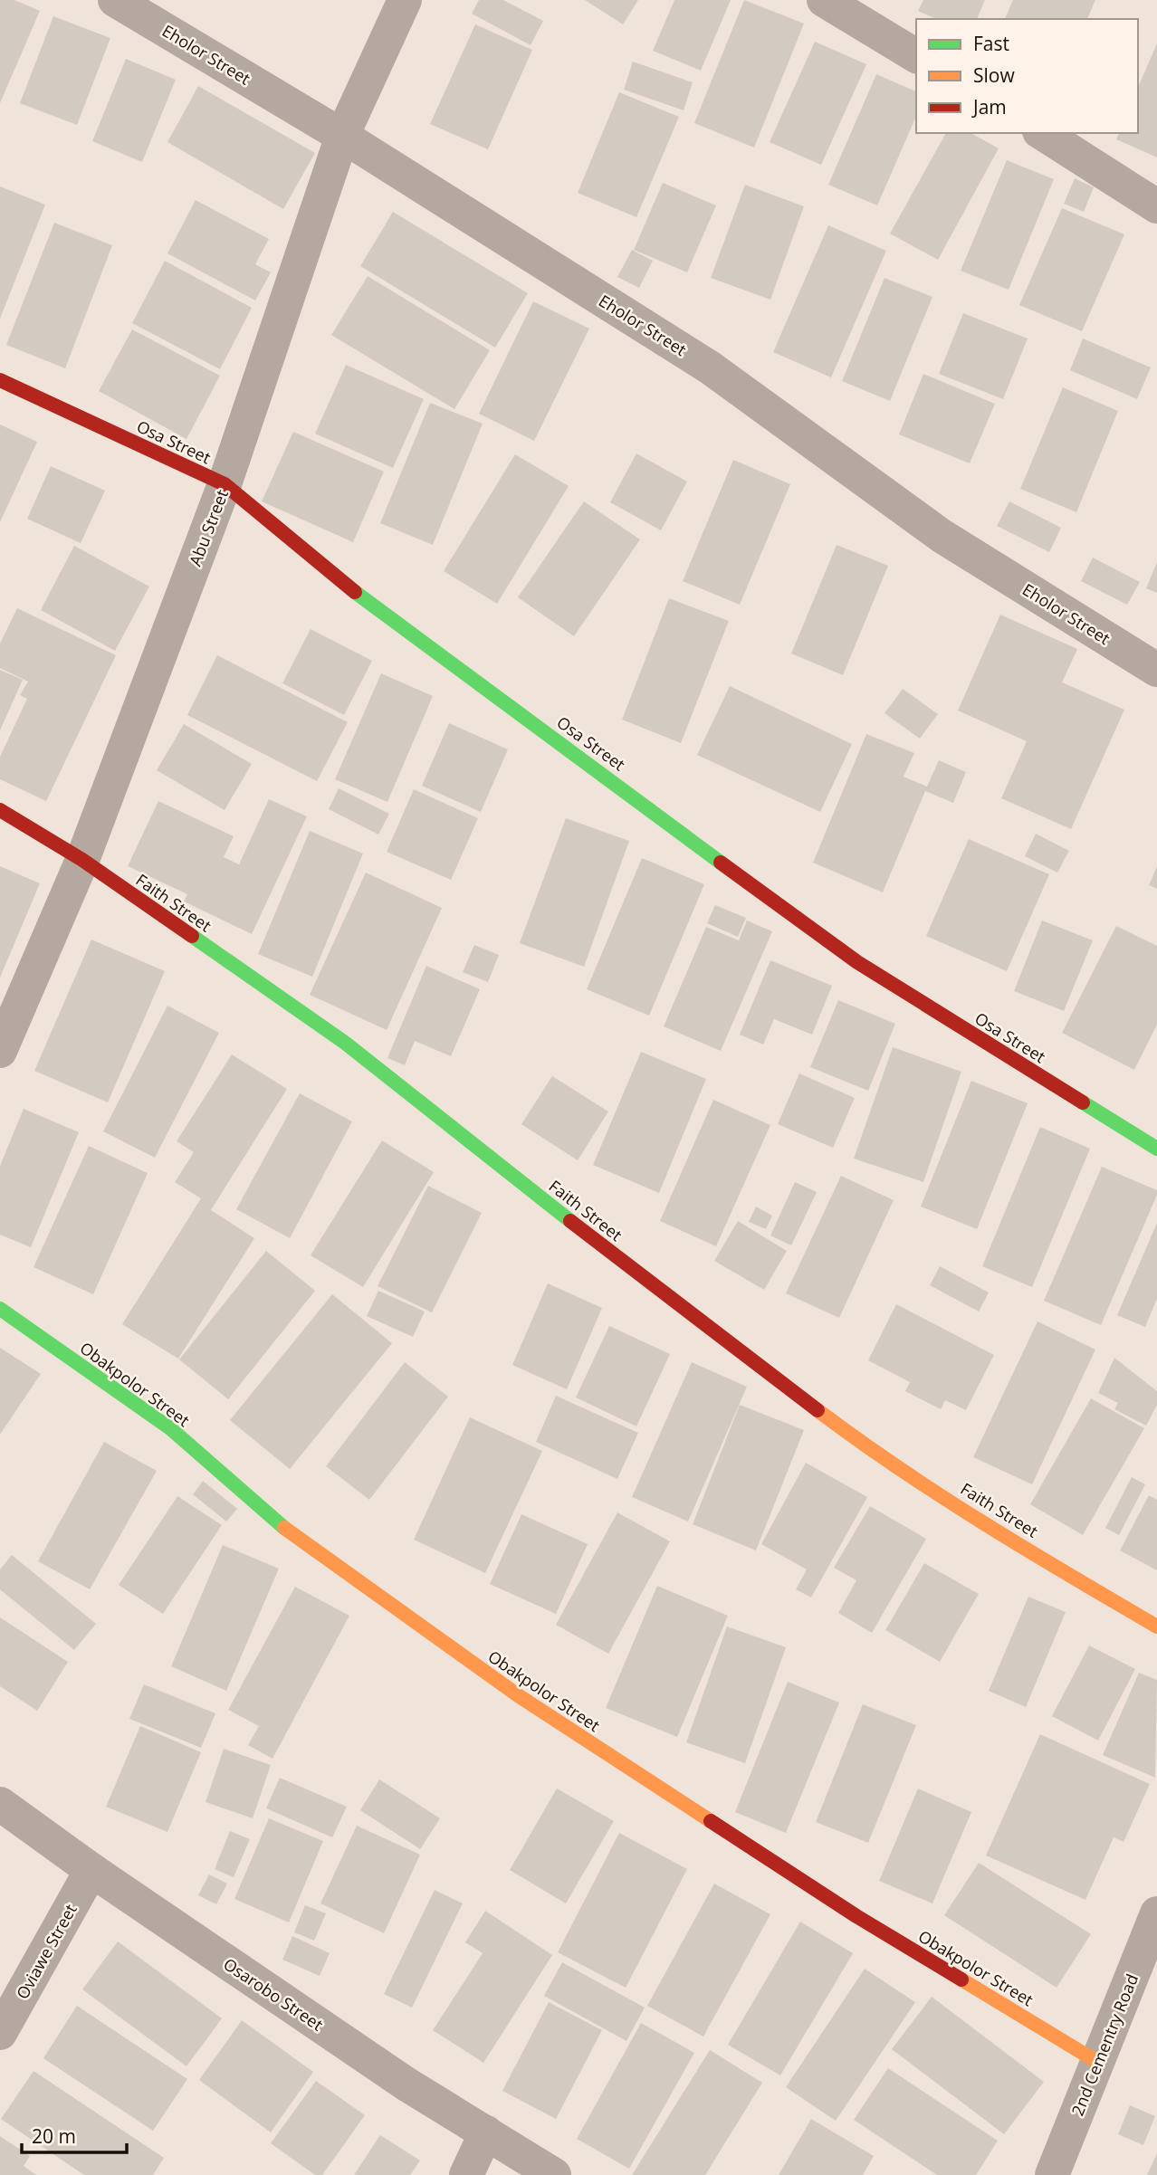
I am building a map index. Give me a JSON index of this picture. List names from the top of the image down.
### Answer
{
  "streets": {
    "street": [
      "Eholor Street",
      "Osa Street",
      "Abu Street",
      "Faith Street",
      "Obakpolor Street",
      "Oviawe Street",
      "Osarobo Street",
      "2nd Cementry Road"
    ]
  },
  "crossings": [
    ["Eholor Street", "Abu Street"],
    ["Osa Street", "Abu Street"],
    ["Abu Street", "Faith Street"],
    ["Obakpolor Street", "2nd Cementry Road"],
    ["Oviawe Street", "Osarobo Street"]
  ],
  "legend": ["Fast", "Slow", "Jam"],
  "scale_bar": "20 m"
}
